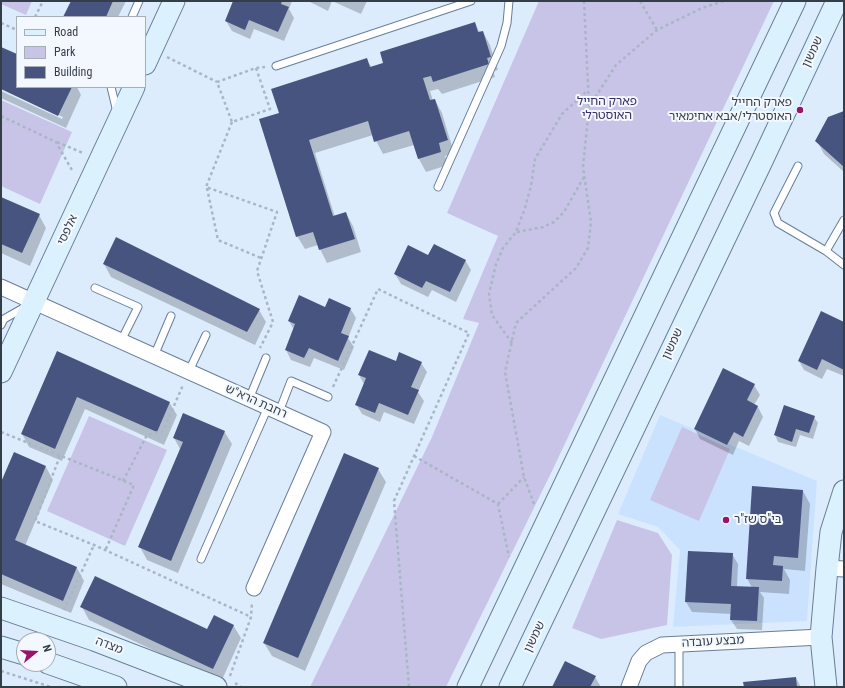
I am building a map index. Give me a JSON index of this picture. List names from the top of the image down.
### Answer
{
  "streets": {
    "main road": ["שמשון", "אלפסי", "מצדה"],
    "street": ["רחבת הרא\"ש", "מבצע עובדה"]
  },
  "crossings": [
    ["אלפסי", "רחבת הרא\"ש"]
  ],
  "parks": ["פארק החייל האוסטרלי"],
  "places": ["פארק החייל האוסטרלי/אבא אחימאיר", "בי\"ס שז\"ר"],
  "legend": ["Road", "Park", "Building"],
  "north": "right"
}
